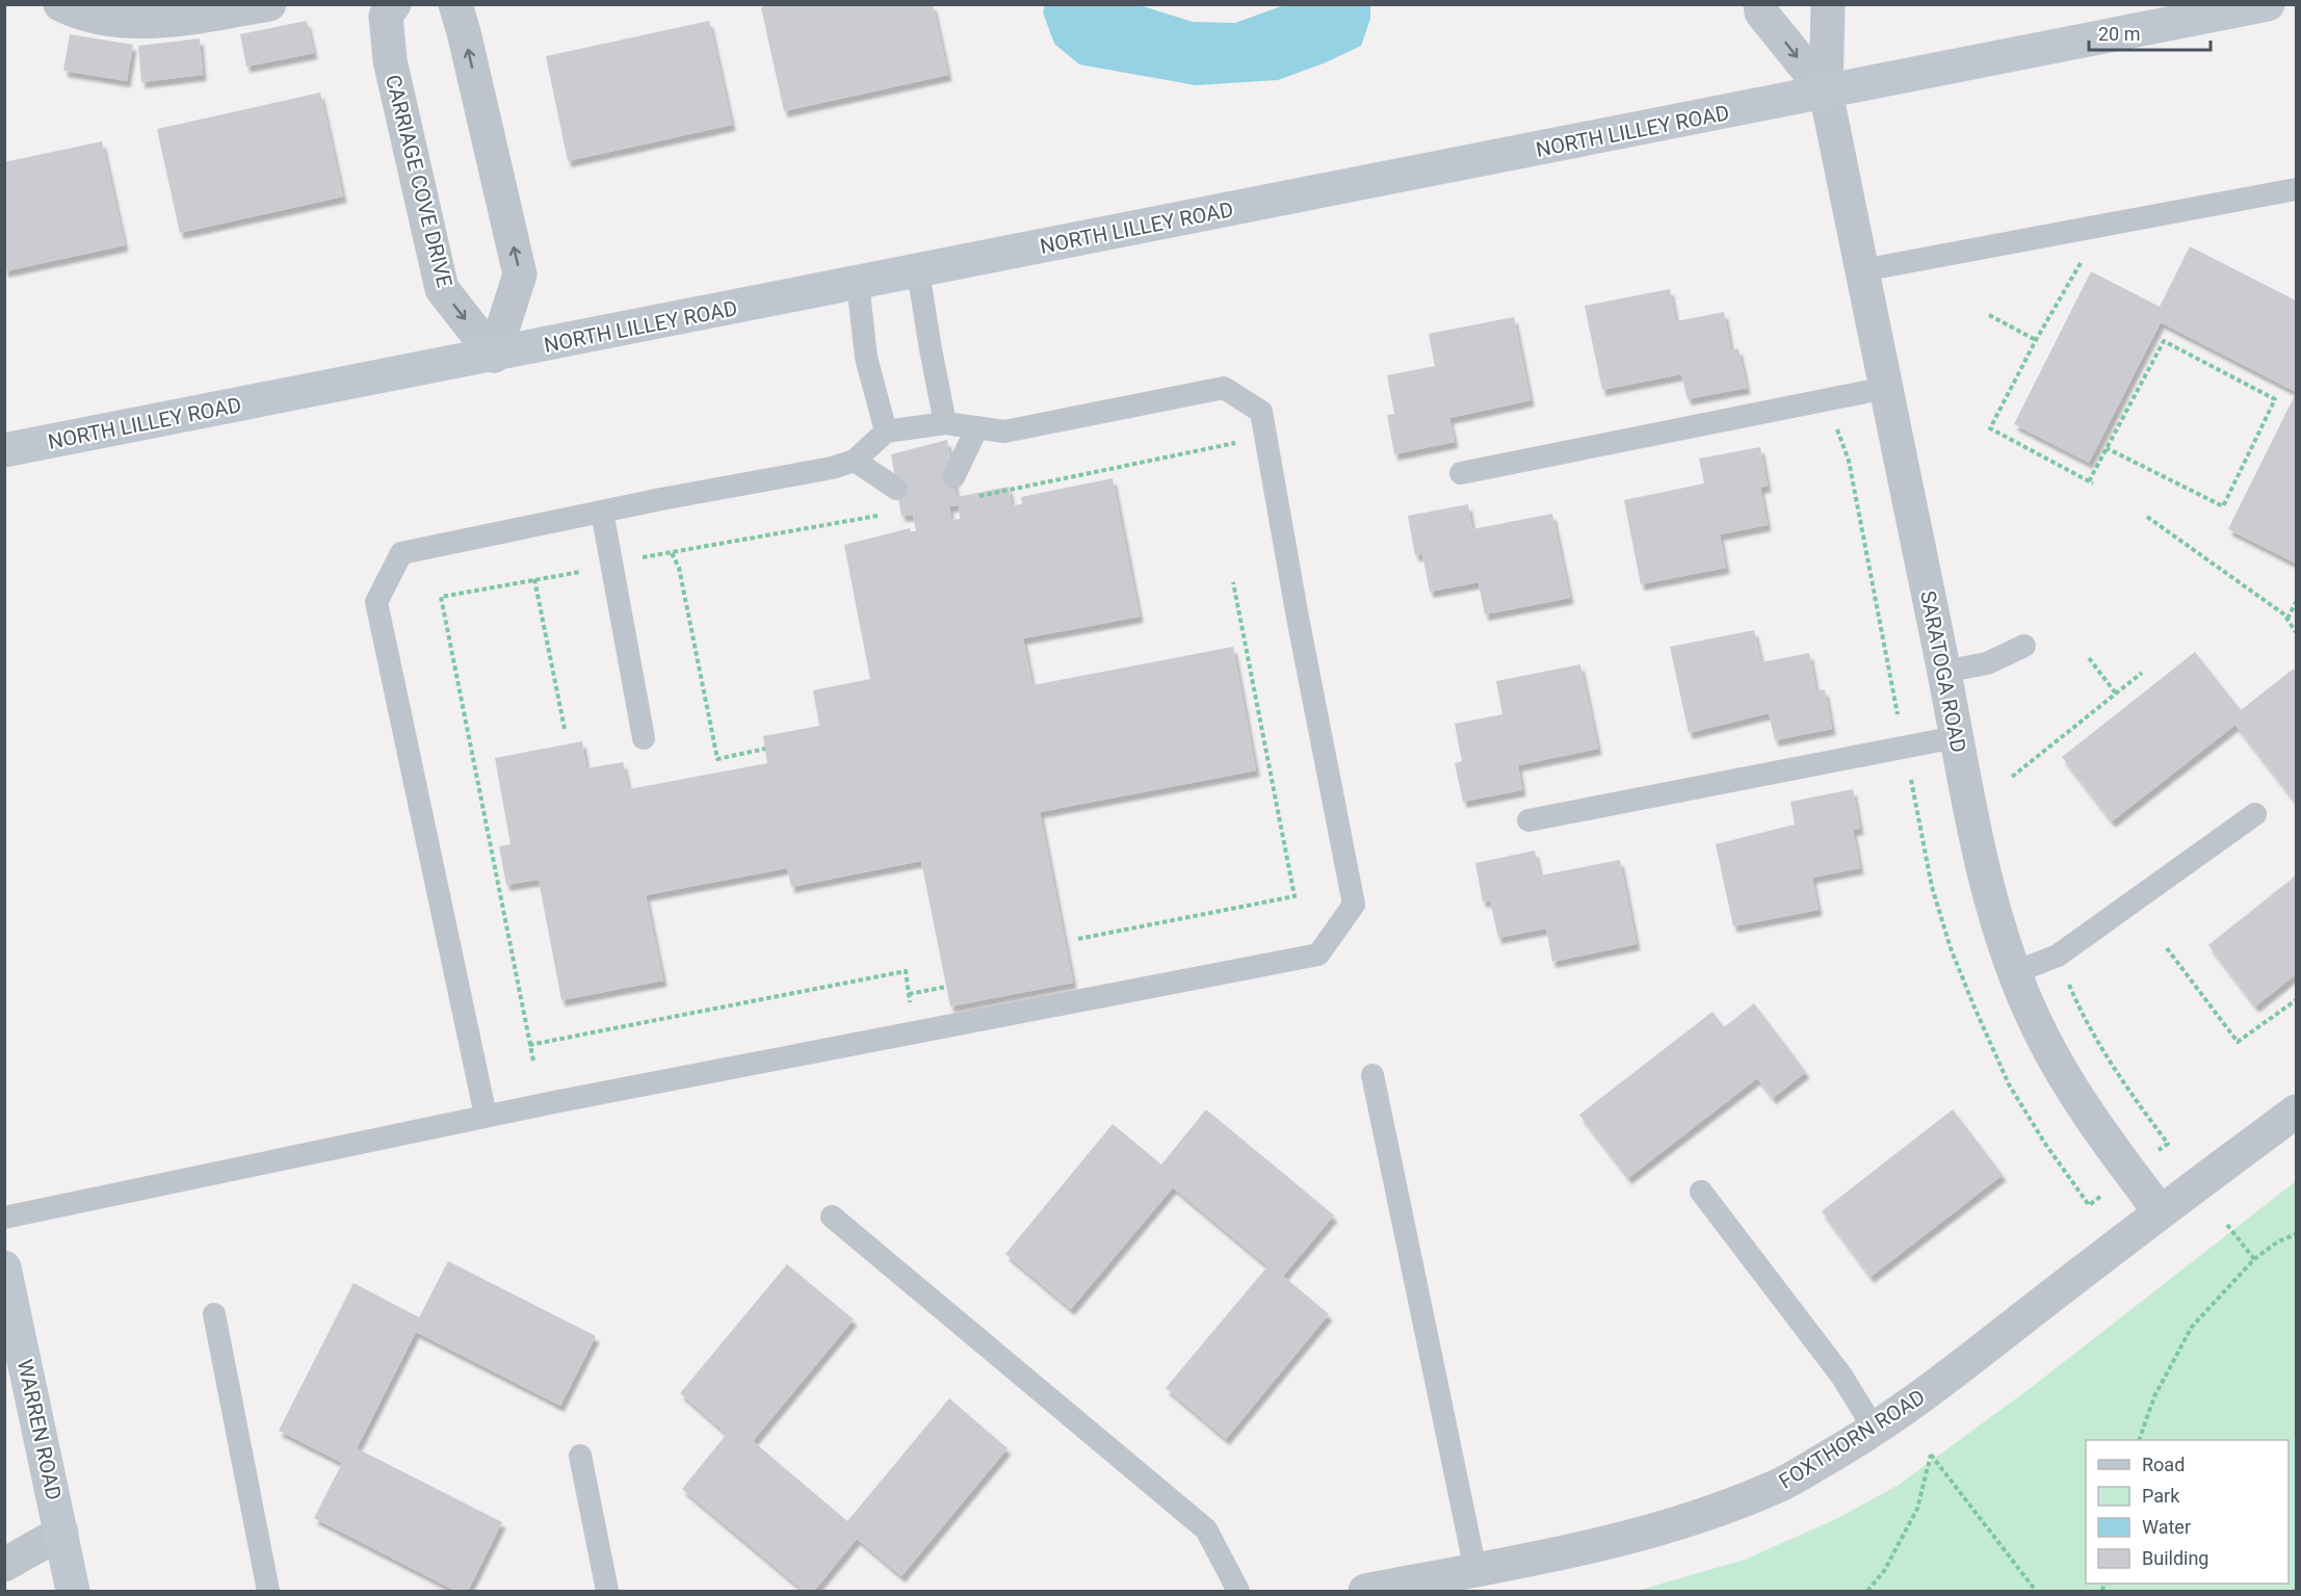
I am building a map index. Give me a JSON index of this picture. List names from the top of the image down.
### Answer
{
  "streets": {
    "street": [
      "NORTH LILLEY ROAD",
      "CARRIAGE COVE DRIVE",
      "SARATOGA ROAD",
      "WARREN ROAD",
      "FOXTHORN ROAD"
    ]
  },
  "crossings": [
    ["NORTH LILLEY ROAD", "CARRIAGE COVE DRIVE"],
    ["NORTH LILLEY ROAD", "SARATOGA ROAD"],
    ["SARATOGA ROAD", "FOXTHORN ROAD"]
  ],
  "legend": [
    "Road",
    "Park",
    "Water",
    "Building"
  ],
  "scale_bar": "20 m"
}
